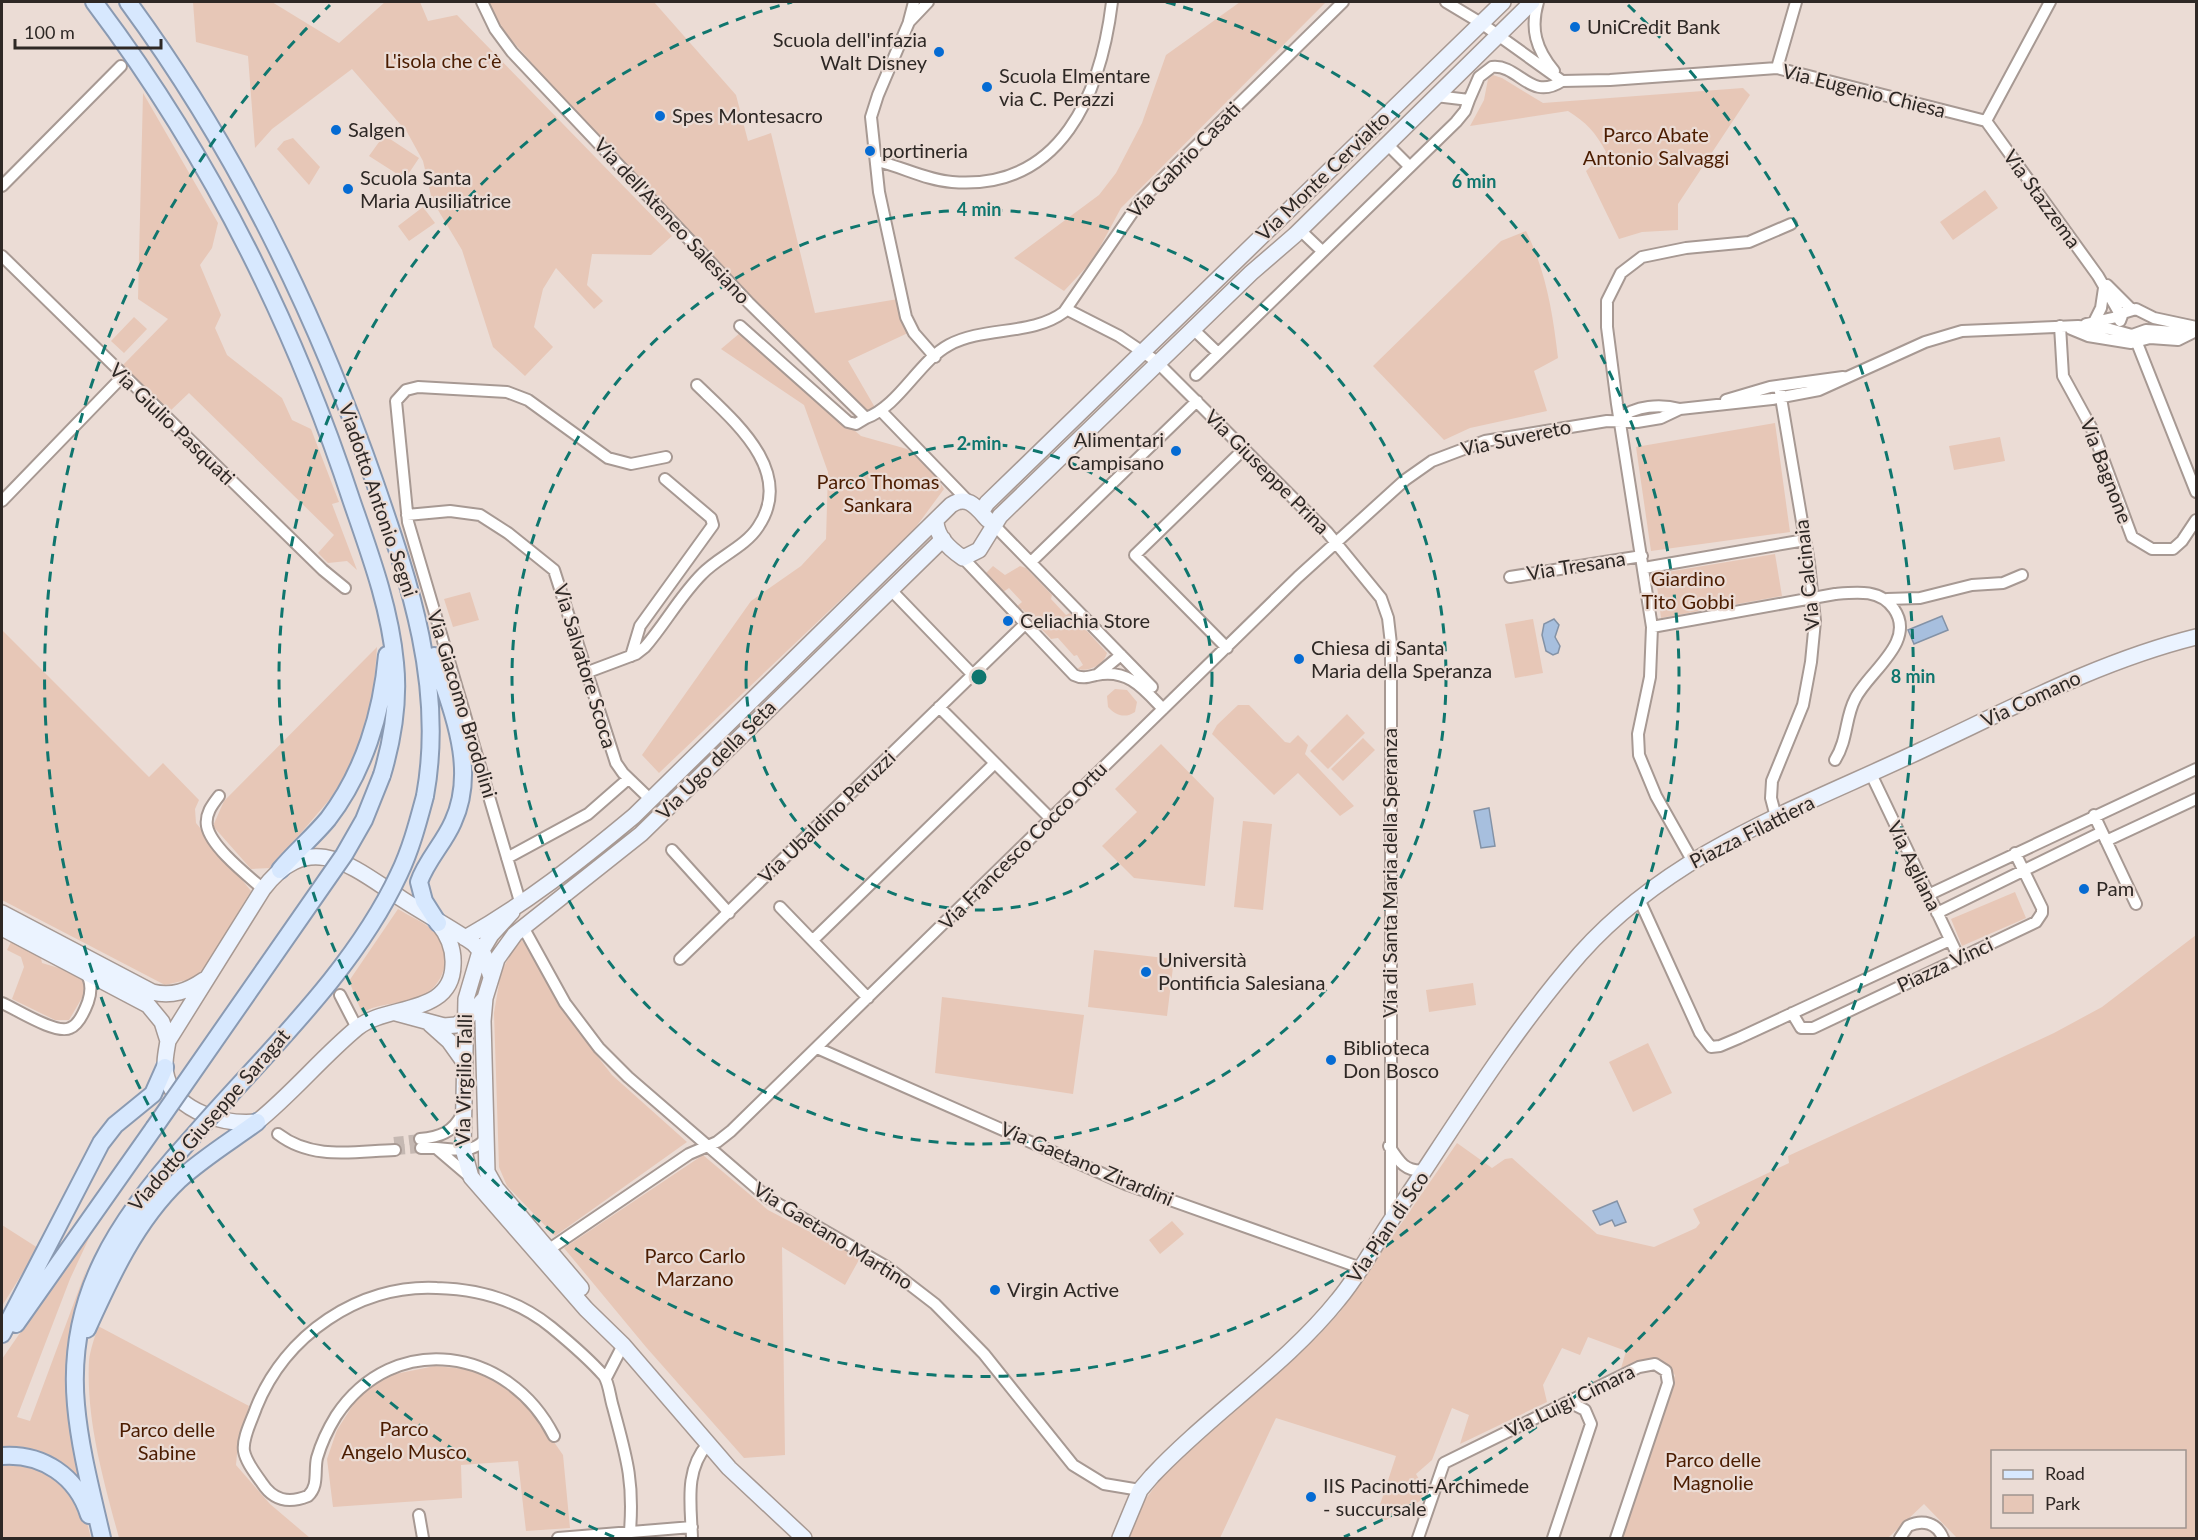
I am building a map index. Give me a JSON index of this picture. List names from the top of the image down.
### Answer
{
  "streets": {
    "main road": ["Viadotto Antonio Segni", "Viadotto Giuseppe Saragat"],
    "street": [
      "Via Eugenio Chiesa",
      "Via Gabrio Casati",
      "Via Monte Cervialto",
      "Via Stazzema",
      "Via dell'Ateneo Salesiano",
      "Via Giulio Pasquati",
      "Via Suvereto",
      "Via Bagnone",
      "Via Giuseppe Prina",
      "Via Tresana",
      "Via Calcinaia",
      "Via Salvatore Scoca",
      "Via Comano",
      "Via Giacomo Brodolini",
      "Via Ugo della Seta",
      "Via Ubaldino Peruzzi",
      "Piazza Filattiera",
      "Via Francesco Cocco Ortu",
      "Via Agliana",
      "Via di Santa Maria della Speranza",
      "Piazza Vinci",
      "Via Virgilio Talli",
      "Via Gaetano Zirardini",
      "Via Pian di Sco",
      "Via Gaetano Martino",
      "Via Luigi Cimara"
    ]
  },
  "crossings": [
    ["Via Eugenio Chiesa", "Via Stazzema"],
    ["Via Gabrio Casati", "Via Giuseppe Prina"],
    ["Via Monte Cervialto", "Via Giuseppe Prina"],
    ["Via Monte Cervialto", "Via Ugo della Seta"],
    ["Via Stazzema", "Via Suvereto"],
    ["Via Suvereto", "Via Bagnone"],
    ["Via Suvereto", "Via Giuseppe Prina"],
    ["Via Suvereto", "Via Calcinaia"],
    ["Via Suvereto", "Via Francesco Cocco Ortu"],
    ["Via Suvereto", "Via di Santa Maria della Speranza"],
    ["Via Giuseppe Prina", "Via Francesco Cocco Ortu"],
    ["Via Giuseppe Prina", "Via di Santa Maria della Speranza"],
    ["Viadotto Antonio Segni", "Viadotto Giuseppe Saragat"],
    ["Via Tresana", "Via Calcinaia"],
    ["Via Calcinaia", "Piazza Filattiera"],
    ["Via Salvatore Scoca", "Via Giacomo Brodolini"],
    ["Via Salvatore Scoca", "Via Ugo della Seta"],
    ["Via Comano", "Piazza Filattiera"],
    ["Via Comano", "Via Agliana"],
    ["Via Giacomo Brodolini", "Via Ugo della Seta"],
    ["Via Giacomo Brodolini", "Via Virgilio Talli"],
    ["Via Ugo della Seta", "Via Virgilio Talli"],
    ["Via Ugo della Seta", "Via Gaetano Martino"],
    ["Piazza Filattiera", "Via Agliana"],
    ["Piazza Filattiera", "Piazza Vinci"],
    ["Piazza Filattiera", "Via Pian di Sco"],
    ["Via Francesco Cocco Ortu", "Via di Santa Maria della Speranza"],
    ["Via Francesco Cocco Ortu", "Via Virgilio Talli"],
    ["Via Francesco Cocco Ortu", "Via Gaetano Zirardini"],
    ["Via Francesco Cocco Ortu", "Via Gaetano Martino"],
    ["Via Agliana", "Piazza Vinci"],
    ["Via di Santa Maria della Speranza", "Via Pian di Sco"],
    ["Piazza Vinci", "Via Pian di Sco"],
    ["Via Gaetano Zirardini", "Via Pian di Sco"],
    ["Via Pian di Sco", "Via Gaetano Martino"]
  ],
  "parks": [
    "L'isola che c'è",
    "Parco Abate Antonio Salvaggi",
    "Parco Thomas Sankara",
    "Giardino Tito Gobbi",
    "Parco Carlo Marzano",
    "Parco Angelo Musco",
    "Parco delle Sabine",
    "Parco delle Magnolie"
  ],
  "places": [
    "UniCredit Bank",
    "Scuola dell'infazia Walt Disney",
    "Scuola Elmentare via C. Perazzi",
    "Spes Montesacro",
    "Salgen",
    "portineria",
    "Scuola Santa Maria Ausiliatrice",
    "Alimentari Campisano",
    "Celiachia Store",
    "Chiesa di Santa Maria della Speranza",
    "Pam",
    "Università Pontificia Salesiana",
    "Biblioteca Don Bosco",
    "Virgin Active",
    "IIS Pacinotti-Archimede - succursale"
  ],
  "legend": ["Road", "Park"],
  "scale_bar": "100 m",
  "rings": [
    "6 min",
    "4 min",
    "2 min",
    "8 min"
  ]
}
